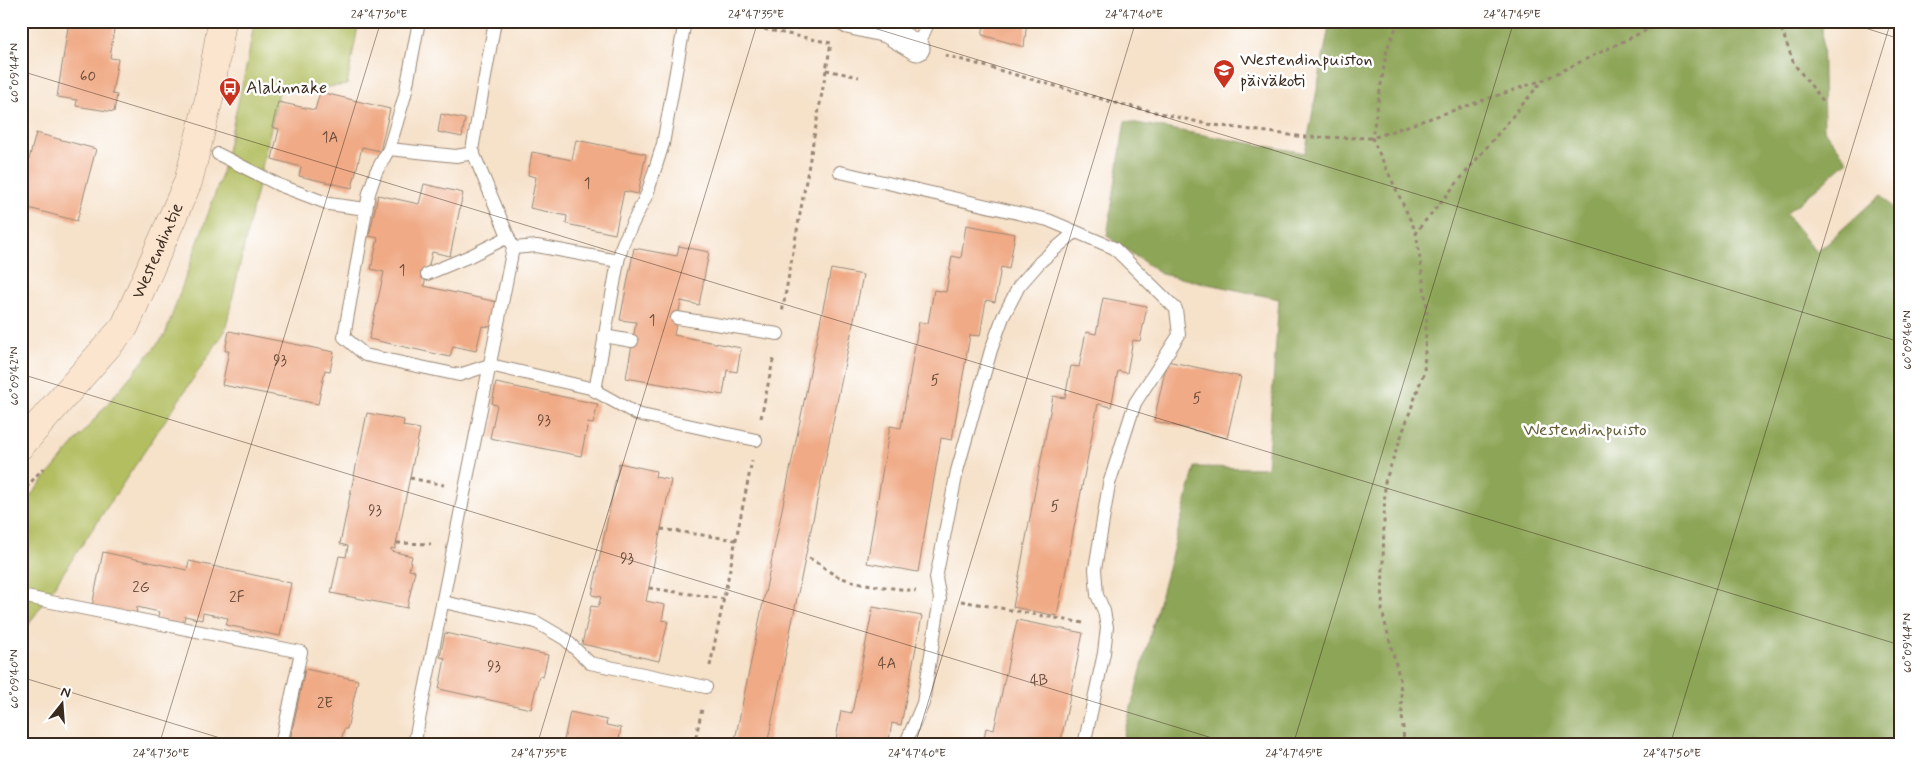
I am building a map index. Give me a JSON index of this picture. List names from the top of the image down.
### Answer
{
  "streets": {
    "main road": ["Westendintie"]
  },
  "parks": ["Westendinpuisto"],
  "places": {
    "school or university": ["Westendinpuiston päiväkoti"],
    "bus stop": ["Alalinnake"]
  },
  "house_numbers": [
    "60",
    "1A",
    "1",
    "1",
    "1",
    "93",
    "5",
    "5",
    "93",
    "5",
    "93",
    "93",
    "2G",
    "2F",
    "4A",
    "93",
    "4B",
    "2E"
  ],
  "north": "top",
  "coordinates": [
    "24°47'30\"E",
    "24°47'35\"E",
    "24°47'40\"E",
    "24°47'45\"E",
    "60°09'44\"N",
    "60°09'46\"N",
    "60°09'42\"N",
    "60°09'40\"N",
    "24°47'50\"E"
  ]
}
